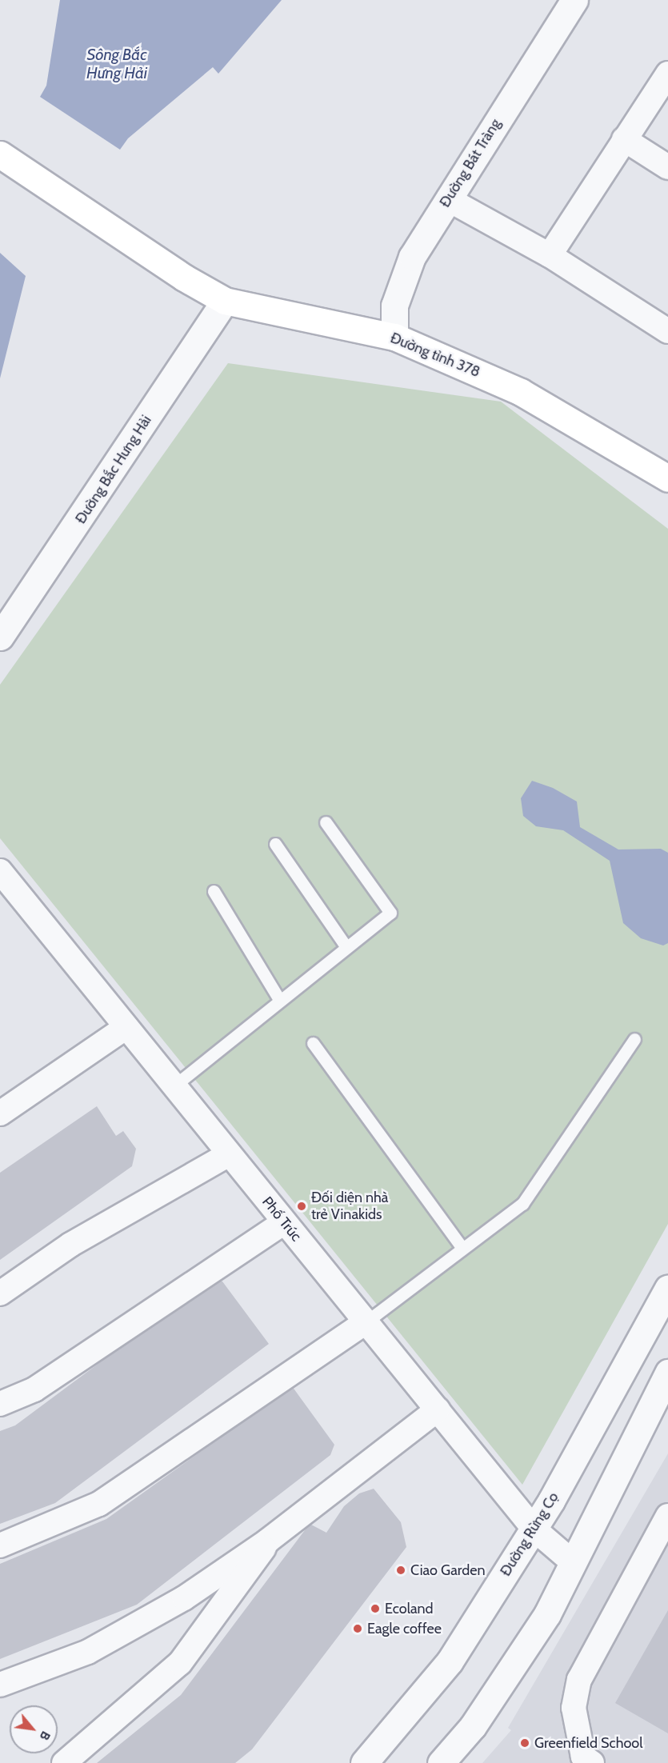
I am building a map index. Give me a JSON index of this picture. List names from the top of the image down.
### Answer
{
  "streets": {
    "main road": ["Đường tỉnh 378"],
    "street": [
      "Đường Bát Tràng",
      "Đường Bắc Hưng Hải",
      "Phố Trúc",
      "Đường Rừng Cọ"
    ]
  },
  "crossings": [
    ["Đường Bát Tràng", "Đường tỉnh 378"],
    ["Đường tỉnh 378", "Đường Bắc Hưng Hải"],
    ["Phố Trúc", "Đường Rừng Cọ"]
  ],
  "water": ["Sông Bắc Hưng Hải"],
  "places": [
    "Đối diện nhà trẻ Vinakids",
    "Ciao Garden",
    "Ecoland",
    "Eagle coffee",
    "Greenfield School"
  ],
  "north": "bottom right"
}
